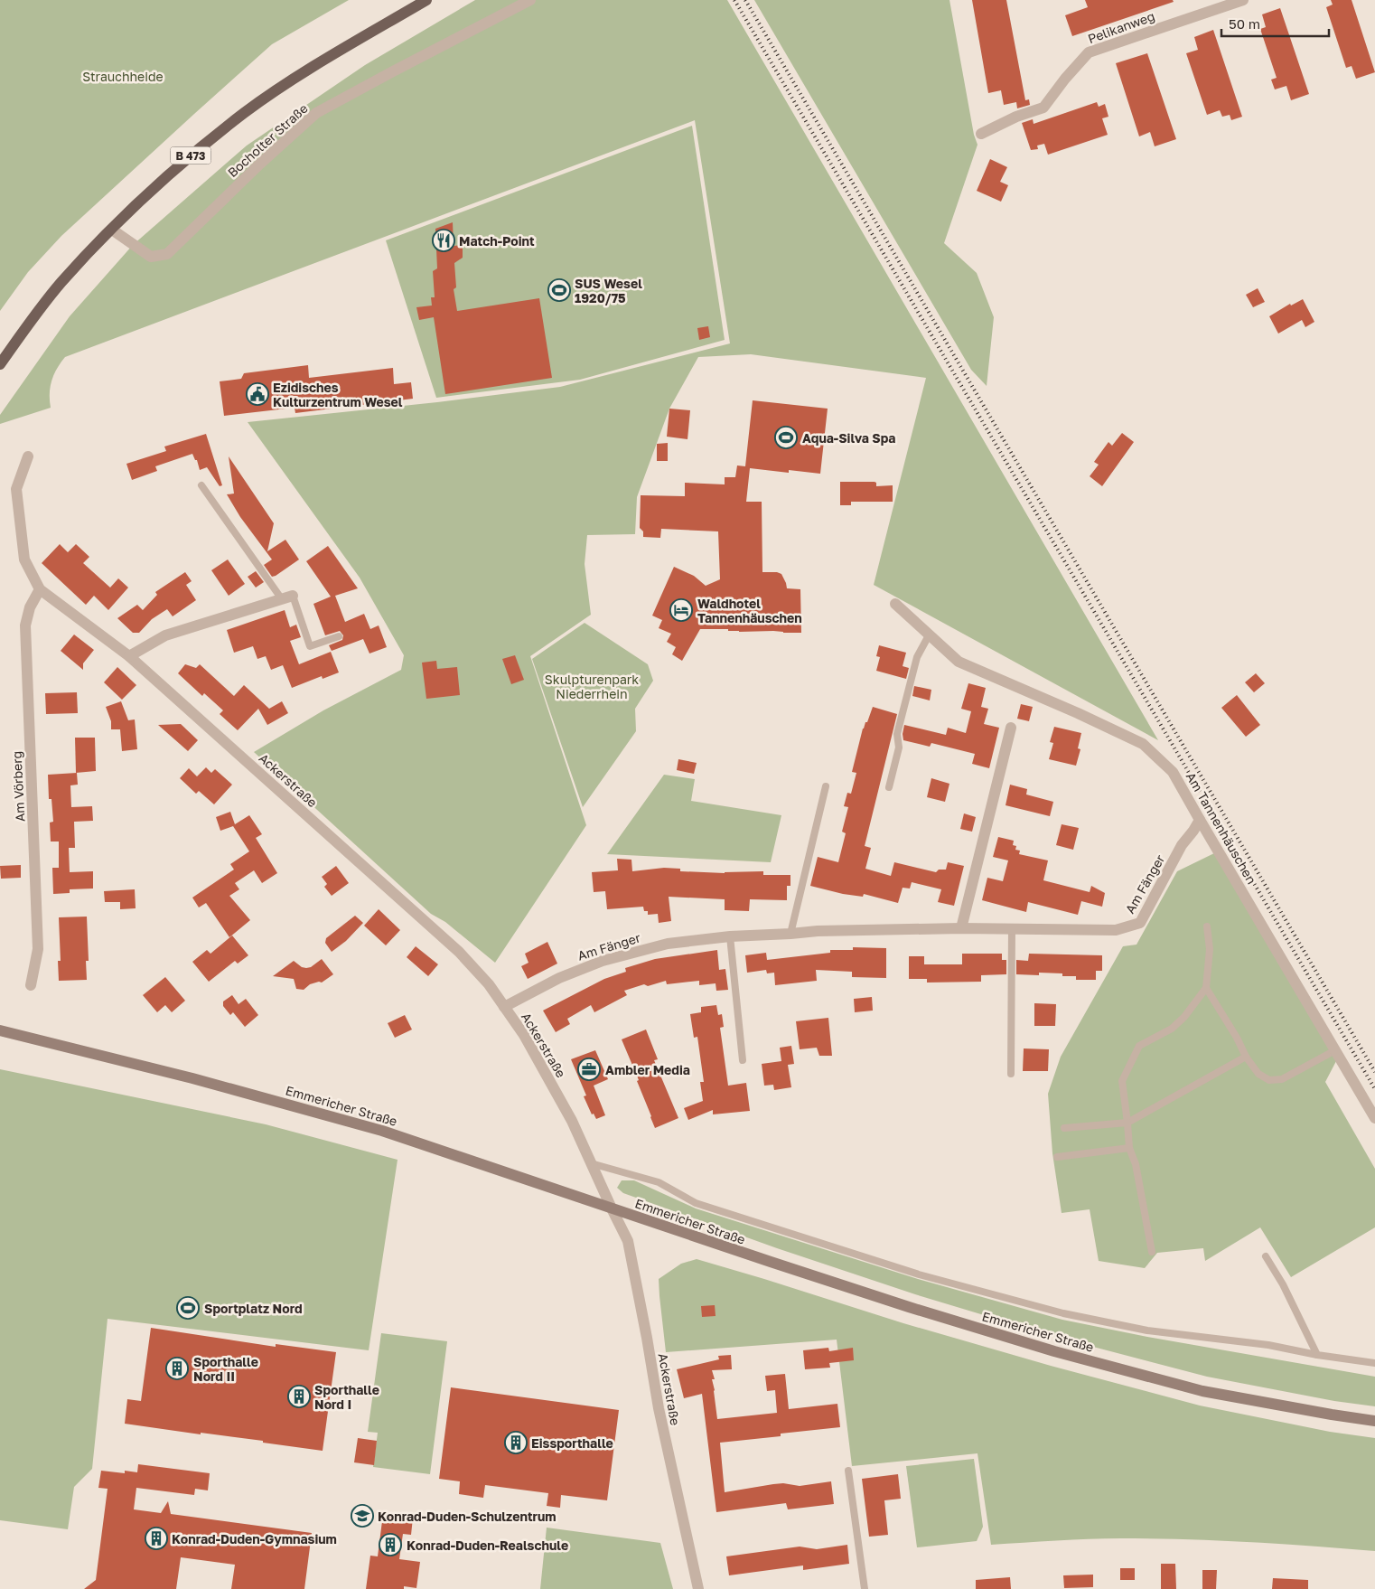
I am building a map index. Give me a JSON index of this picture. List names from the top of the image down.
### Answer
{
  "streets": {
    "main road": ["B 473", "Emmericher Straße"],
    "street": [
      "Pelikanweg",
      "Bocholter Straße",
      "Ackerstraße",
      "Am Vörberg",
      "Am Tannenhäuschen",
      "Am Fänger"
    ]
  },
  "crossings": [
    ["Bocholter Straße", "B 473"],
    ["Ackerstraße", "Am Vörberg"],
    ["Ackerstraße", "Am Fänger"],
    ["Ackerstraße", "Emmericher Straße"],
    ["Am Tannenhäuschen", "Am Fänger"]
  ],
  "parks": ["Strauchheide", "Skulpturenpark Niederrhein"],
  "places": {
    "restaurant": ["Match-Point"],
    "sports": ["SUS Wesel 1920/75", "Aqua-Silva Spa", "Sportplatz Nord"],
    "public building": ["Ezidisches Kulturzentrum Wesel"],
    "hotel": ["Waldhotel Tannenhäuschen"],
    "office": ["Ambler Media"],
    "building": [
      "Sporthalle Nord II",
      "Sporthalle Nord I",
      "Eissporthalle",
      "Konrad-Duden-Gymnasium",
      "Konrad-Duden-Realschule"
    ],
    "school or university": ["Konrad-Duden-Schulzentrum"]
  },
  "scale_bar": "50 m"
}
